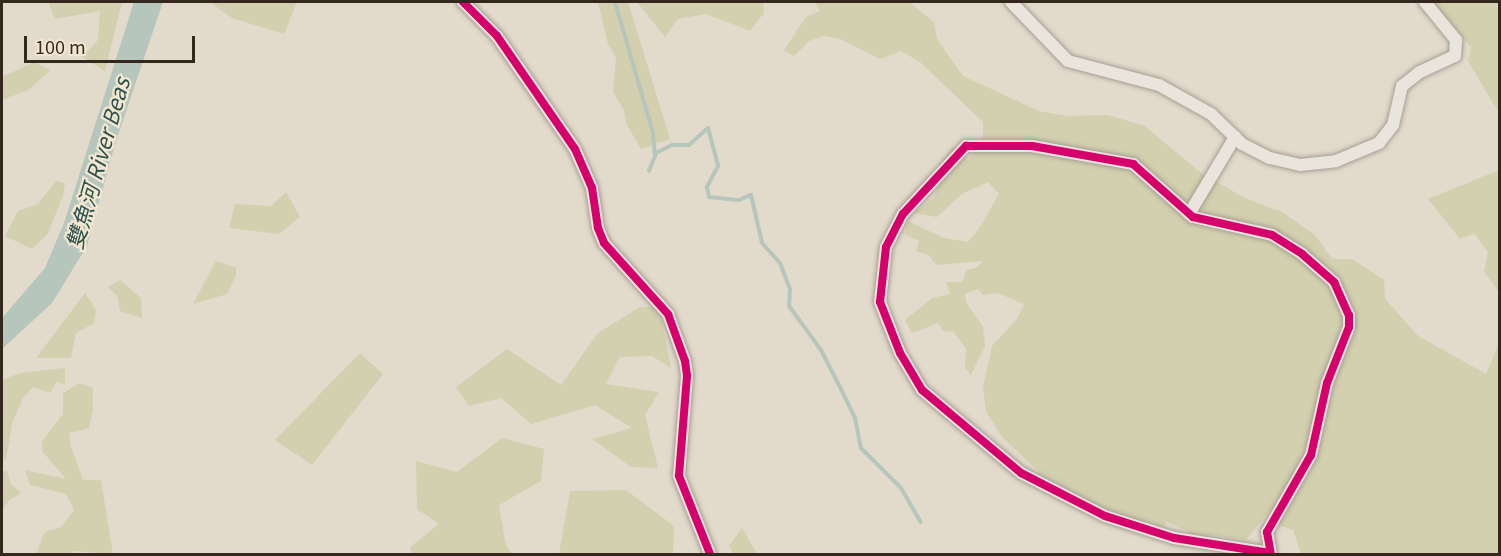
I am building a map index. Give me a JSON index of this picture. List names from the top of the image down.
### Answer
{
  "water": ["雙魚河 River Beas"],
  "scale_bar": "100 m"
}
